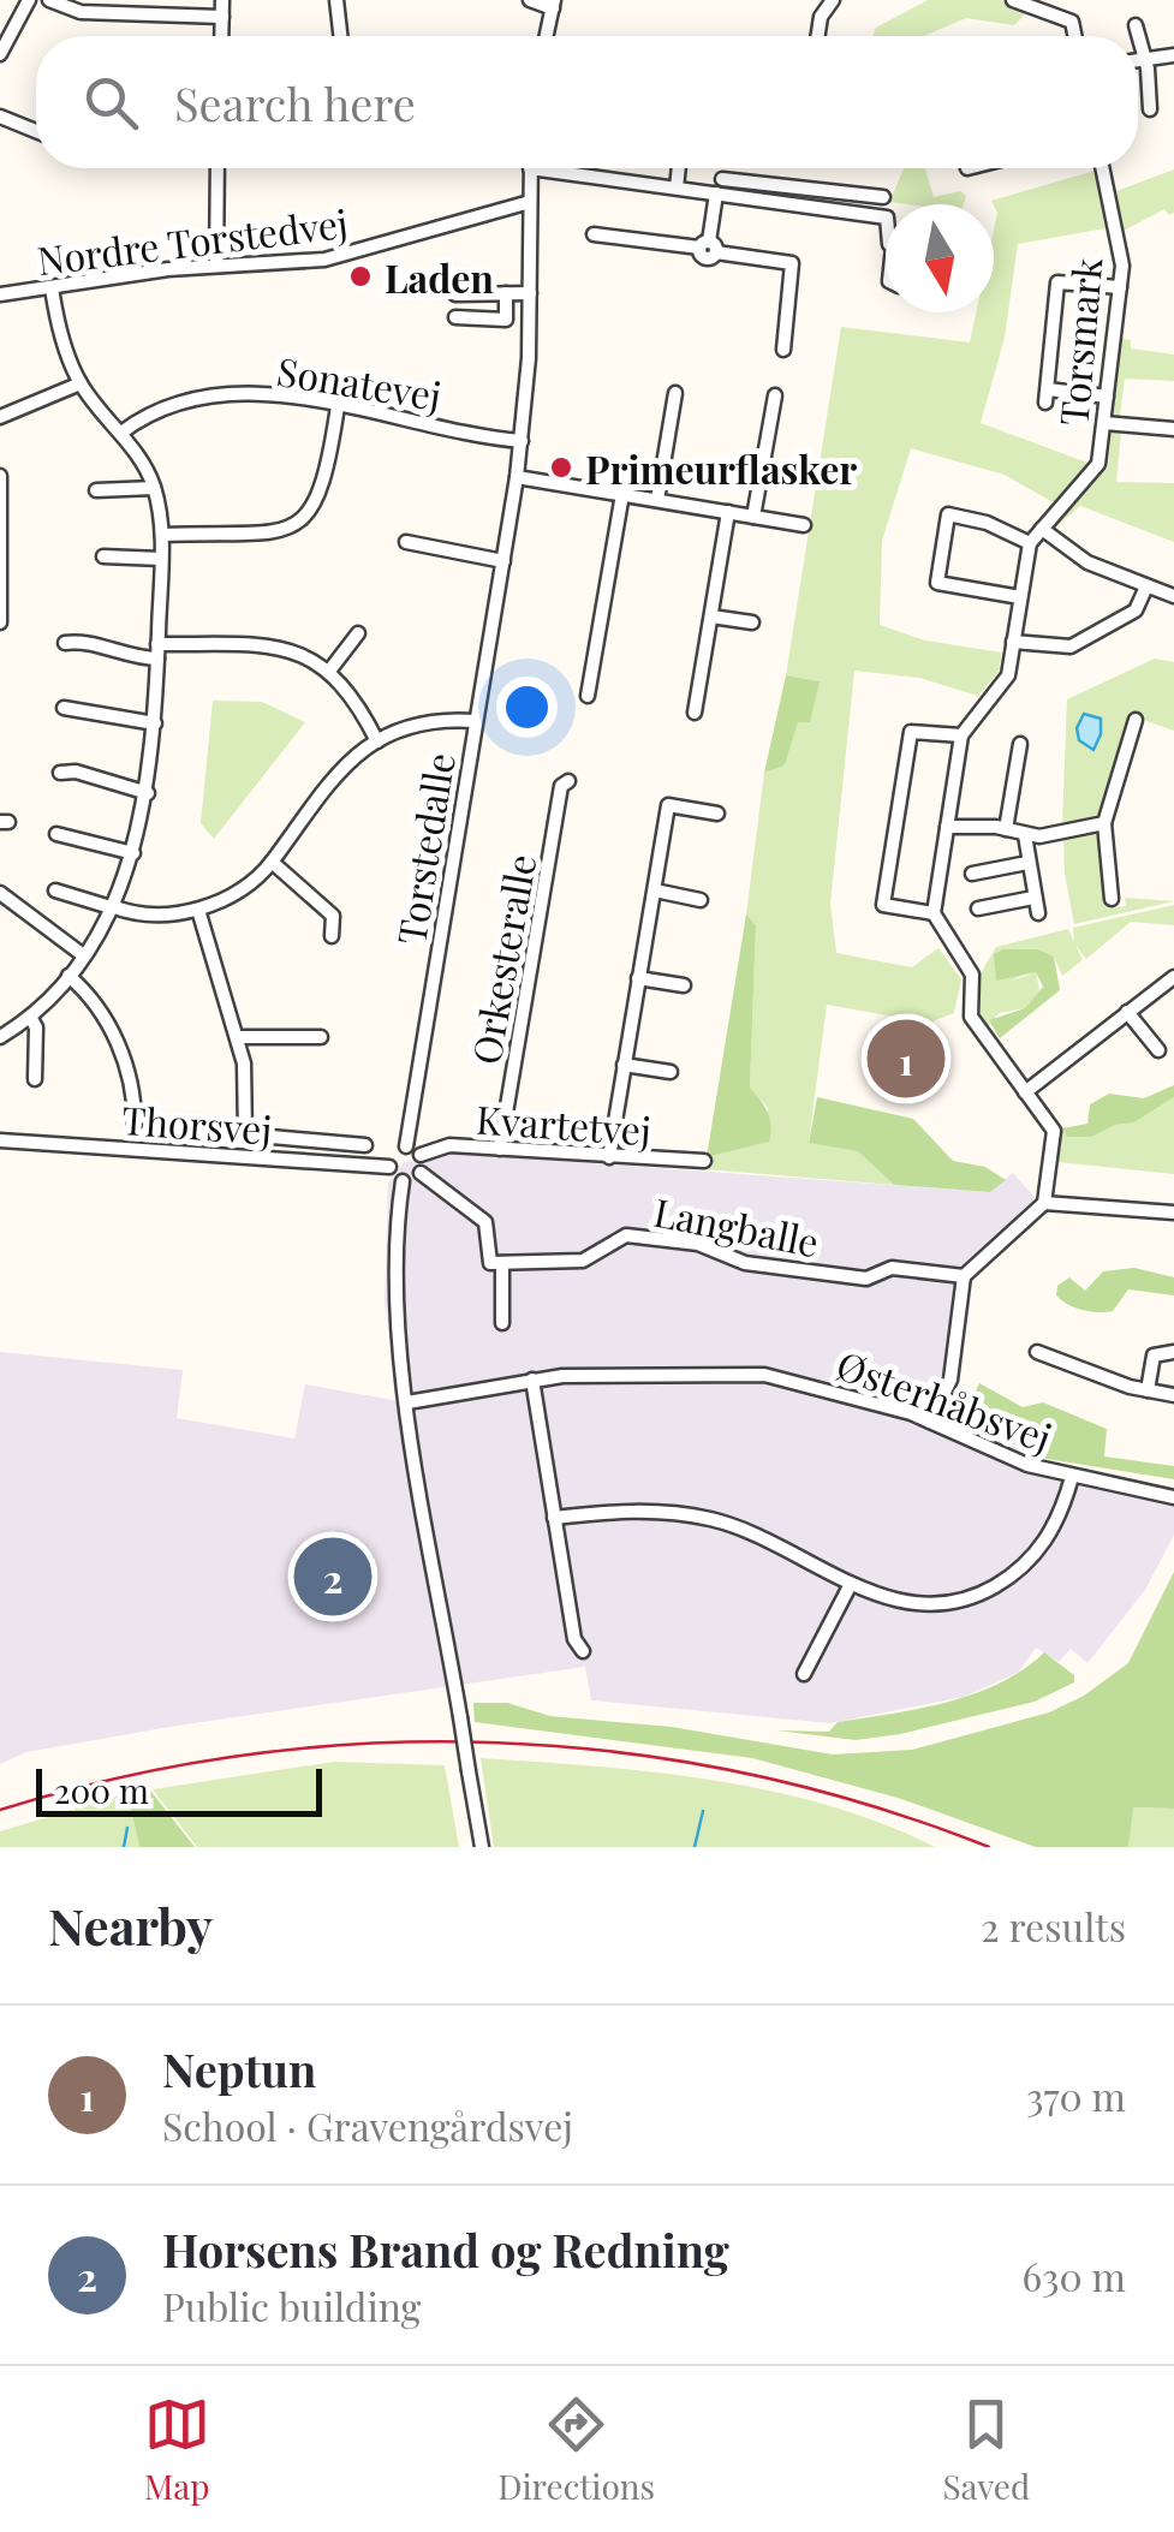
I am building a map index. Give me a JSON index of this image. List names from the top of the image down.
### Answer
{
  "streets": {
    "street": [
      "Nordre Torstedvej",
      "Torsmark",
      "Sonatevej",
      "Torstedalle",
      "Orkesteralle",
      "Thorsvej",
      "Kvartetvej",
      "Langballe",
      "Østerhåbsvej"
    ]
  },
  "crossings": [
    ["Nordre Torstedvej", "Torstedalle"],
    ["Sonatevej", "Torstedalle"],
    ["Torstedalle", "Thorsvej"],
    ["Torstedalle", "Kvartetvej"],
    ["Orkesteralle", "Kvartetvej"],
    ["Thorsvej", "Kvartetvej"]
  ],
  "places": ["Laden", "Primeurflasker"],
  "scale_bar": "200 m",
  "north": "bottom",
  "page": {
    "search": "Search here",
    "pins": ["1", "2"],
    "scale": "200 m",
    "heading": ["Nearby", "2 results"],
    "list": [
      {
        "mark": "1",
        "name": "Neptun",
        "note": "School · Gravengårdsvej",
        "value": "370 m"
      },
      {
        "mark": "2",
        "name": "Horsens Brand og Redning",
        "note": "Public building",
        "value": "630 m"
      }
    ],
    "nav": ["Map", "Directions", "Saved"]
  }
}
